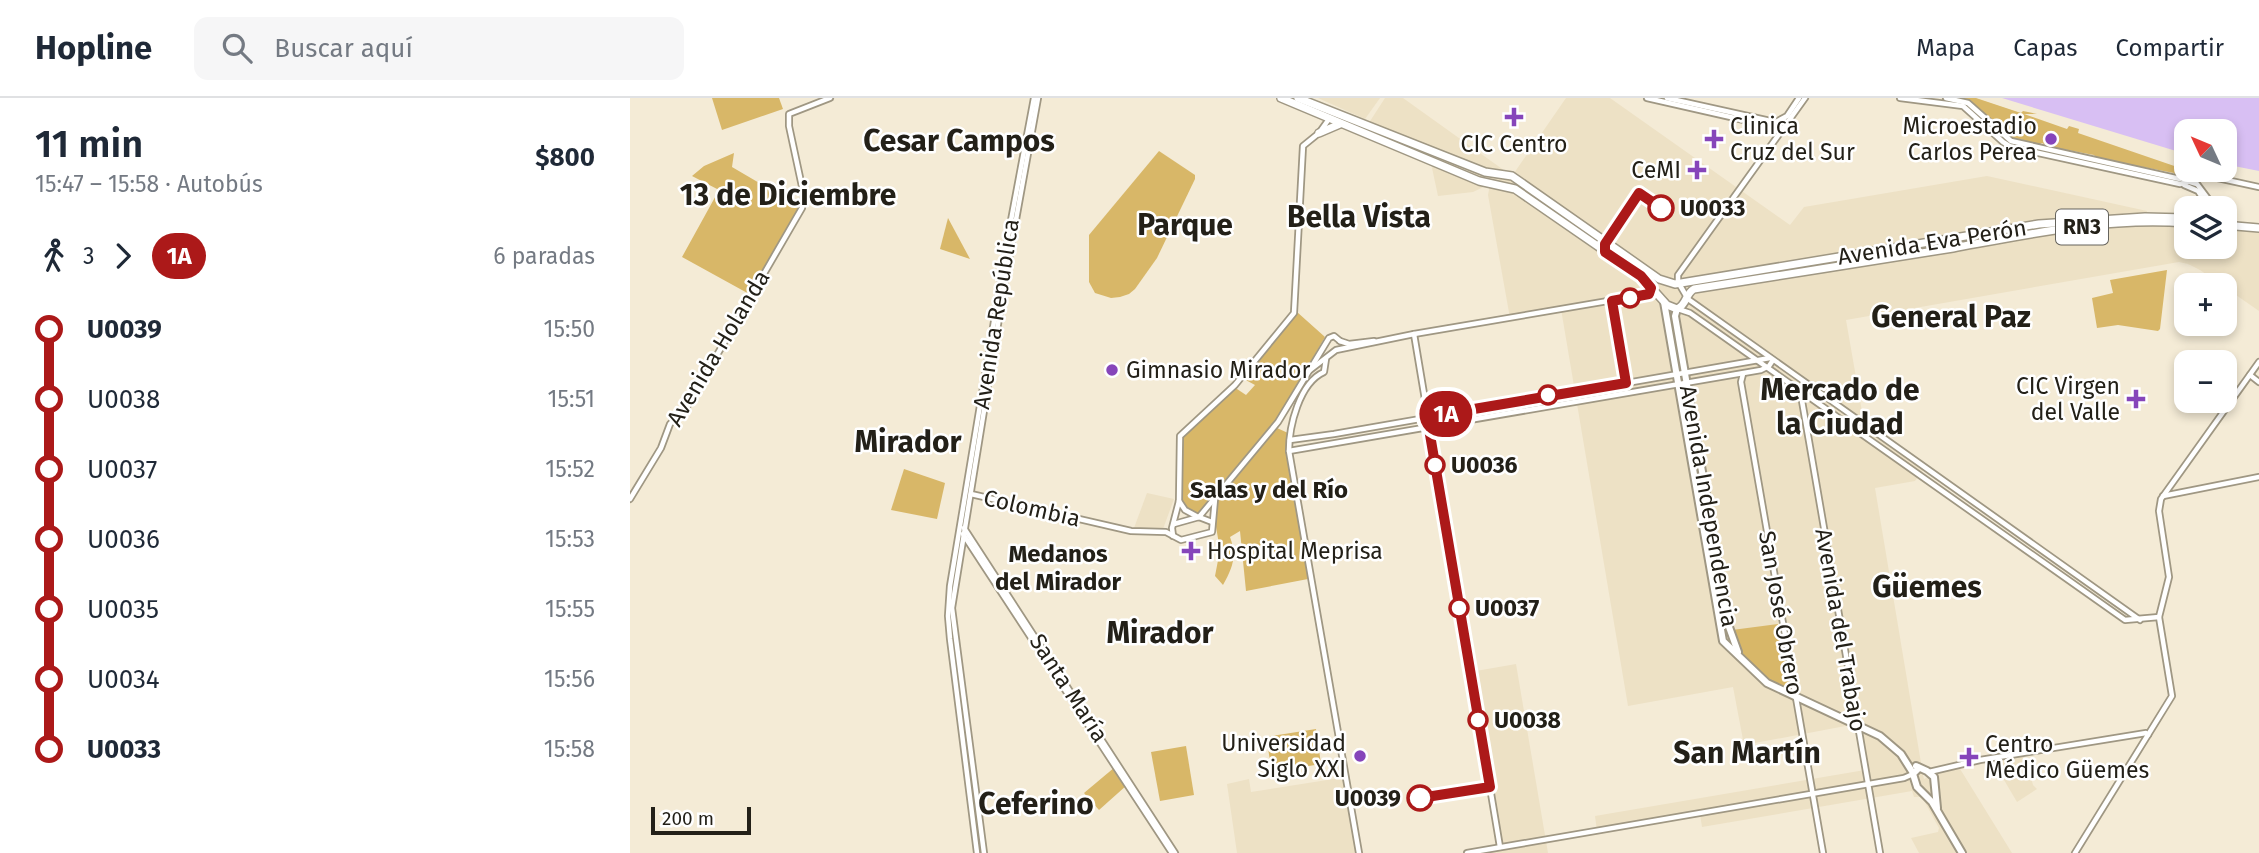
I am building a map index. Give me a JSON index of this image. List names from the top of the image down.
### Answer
{
  "streets": {
    "highway": ["RN3", "Avenida Eva Perón"],
    "main road": ["Avenida Independencia"],
    "street": [
      "Avenida República",
      "Avenida Holanda",
      "Colombia",
      "San José Obrero",
      "Avenida del Trabajo",
      "Santa María"
    ]
  },
  "crossings": [
    ["Avenida República", "Colombia"],
    ["Avenida República", "Santa María"]
  ],
  "districts": [
    "Cesar Campos",
    "13 de Diciembre",
    "Bella Vista",
    "Parque",
    "General Paz",
    "Mercado de la Ciudad",
    "Mirador",
    "Salas y del Río",
    "Medanos del Mirador",
    "Güemes",
    "Mirador",
    "San Martín",
    "Ceferino"
  ],
  "places": {
    "health": [
      "CIC Centro",
      "Clinica Cruz del Sur",
      "CeMI",
      "CIC Virgen del Valle",
      "Hospital Meprisa",
      "Centro Médico Güemes"
    ],
    "other": [
      "Microestadio Carlos Perea",
      "U0033",
      "Gimnasio Mirador",
      "U0036",
      "U0037",
      "U0038",
      "Universidad Siglo XXI",
      "U0039"
    ]
  },
  "lines": ["bus line 1A"],
  "scale_bar": "200 m",
  "north": "top left",
  "page": {
    "header": "Hopline",
    "search": "Buscar aquí",
    "nav": ["Mapa", "Capas", "Compartir"],
    "heading": ["11 min", "15:47 – 15:58 · Autobús", "$800"],
    "on_map": "1A",
    "map_buttons": ["+", "−"],
    "legs": ["3", "1A", "6 paradas"],
    "list": [
      {
        "name": "U0039",
        "value": "15:50"
      },
      {
        "name": "U0038",
        "value": "15:51"
      },
      {
        "name": "U0037",
        "value": "15:52"
      },
      {
        "name": "U0036",
        "value": "15:53"
      },
      {
        "name": "U0035",
        "value": "15:55"
      },
      {
        "name": "U0034",
        "value": "15:56"
      },
      {
        "name": "U0033",
        "value": "15:58"
      }
    ],
    "scale": "200 m"
  }
}
